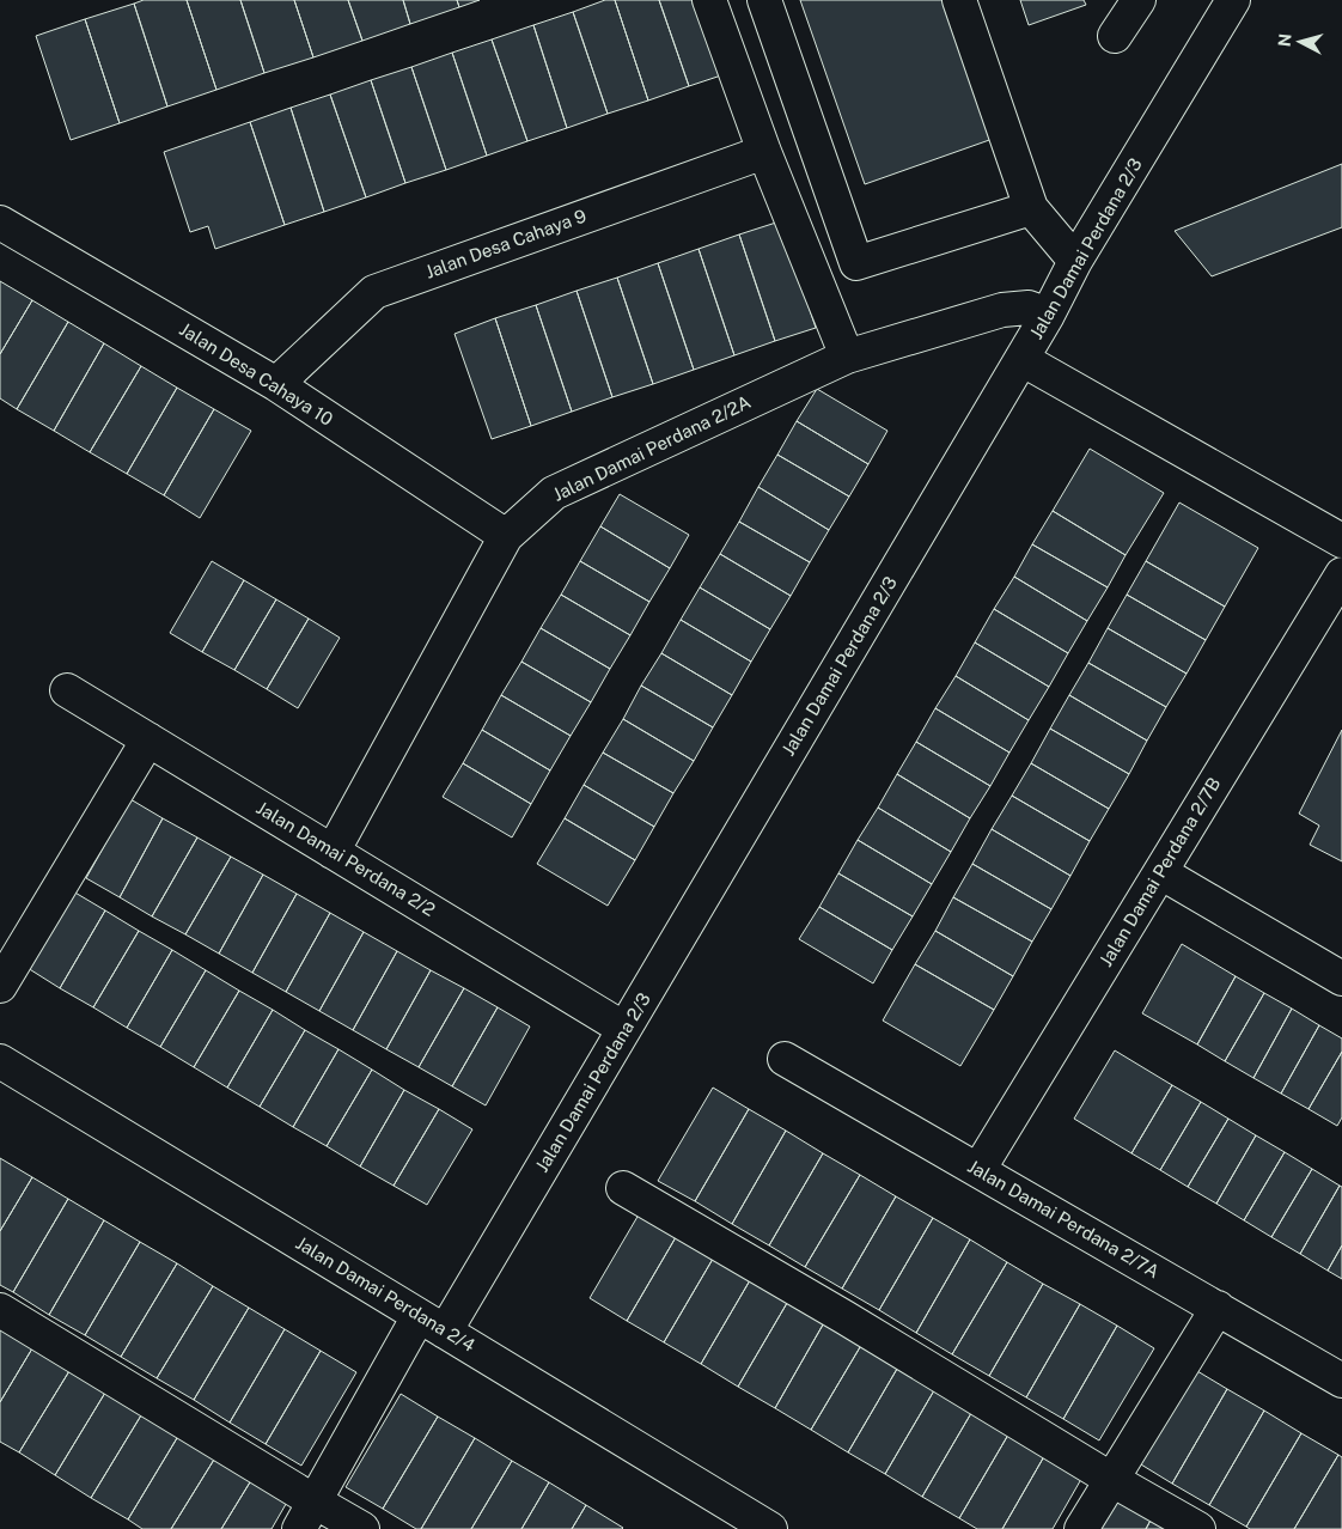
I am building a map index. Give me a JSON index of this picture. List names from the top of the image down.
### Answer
{
  "streets": {
    "street": [
      "Jalan Desa Cahaya 9",
      "Jalan Damai Perdana 2/3",
      "Jalan Desa Cahaya 10",
      "Jalan Damai Perdana 2/2A",
      "Jalan Damai Perdana 2/2",
      "Jalan Damai Perdana 2/7B",
      "Jalan Damai Perdana 2/7A",
      "Jalan Damai Perdana 2/4"
    ]
  },
  "crossings": [
    ["Jalan Desa Cahaya 9", "Jalan Desa Cahaya 10"],
    ["Jalan Damai Perdana 2/3", "Jalan Damai Perdana 2/2A"],
    ["Jalan Damai Perdana 2/3", "Jalan Damai Perdana 2/2"],
    ["Jalan Damai Perdana 2/3", "Jalan Damai Perdana 2/4"],
    ["Jalan Desa Cahaya 10", "Jalan Damai Perdana 2/2A"],
    ["Jalan Damai Perdana 2/2A", "Jalan Damai Perdana 2/2"],
    ["Jalan Damai Perdana 2/7B", "Jalan Damai Perdana 2/7A"]
  ],
  "north": "left"
}
